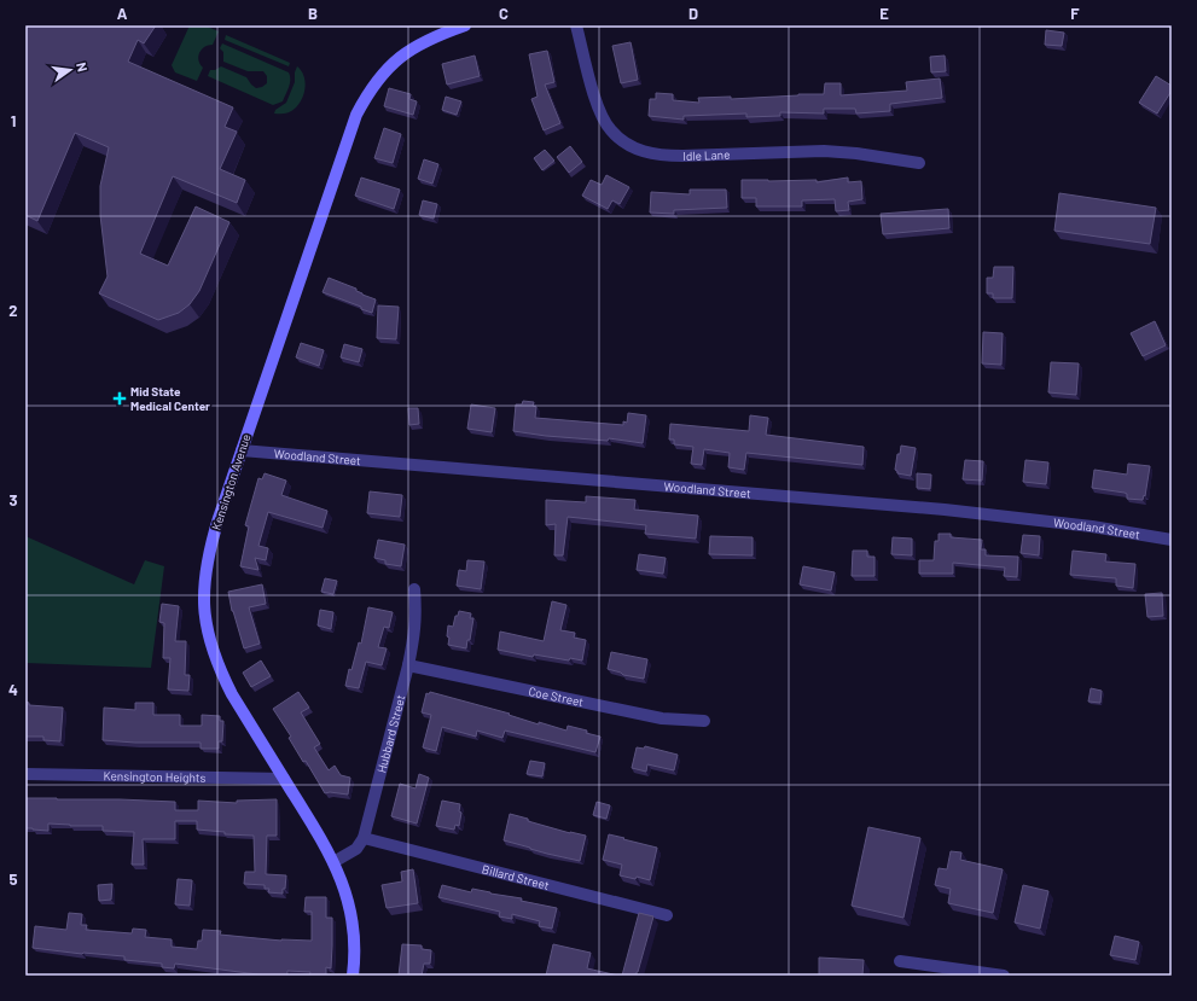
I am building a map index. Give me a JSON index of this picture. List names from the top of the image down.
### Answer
{
  "streets": {
    "main road": ["Kensington Avenue"],
    "street": [
      "Idle Lane",
      "Woodland Street",
      "Coe Street",
      "Hubbard Street",
      "Kensington Heights",
      "Billard Street"
    ]
  },
  "crossings": [
    ["Woodland Street", "Kensington Avenue"],
    ["Kensington Avenue", "Kensington Heights"],
    ["Coe Street", "Hubbard Street"],
    ["Hubbard Street", "Billard Street"]
  ],
  "places": {
    "health": ["Mid State Medical Center"]
  },
  "north": "right",
  "grid": {
    "columns": [
      "A",
      "B",
      "C",
      "D",
      "E",
      "F"
    ],
    "rows": [
      "1",
      "2",
      "3",
      "4",
      "5"
    ]
  }
}
